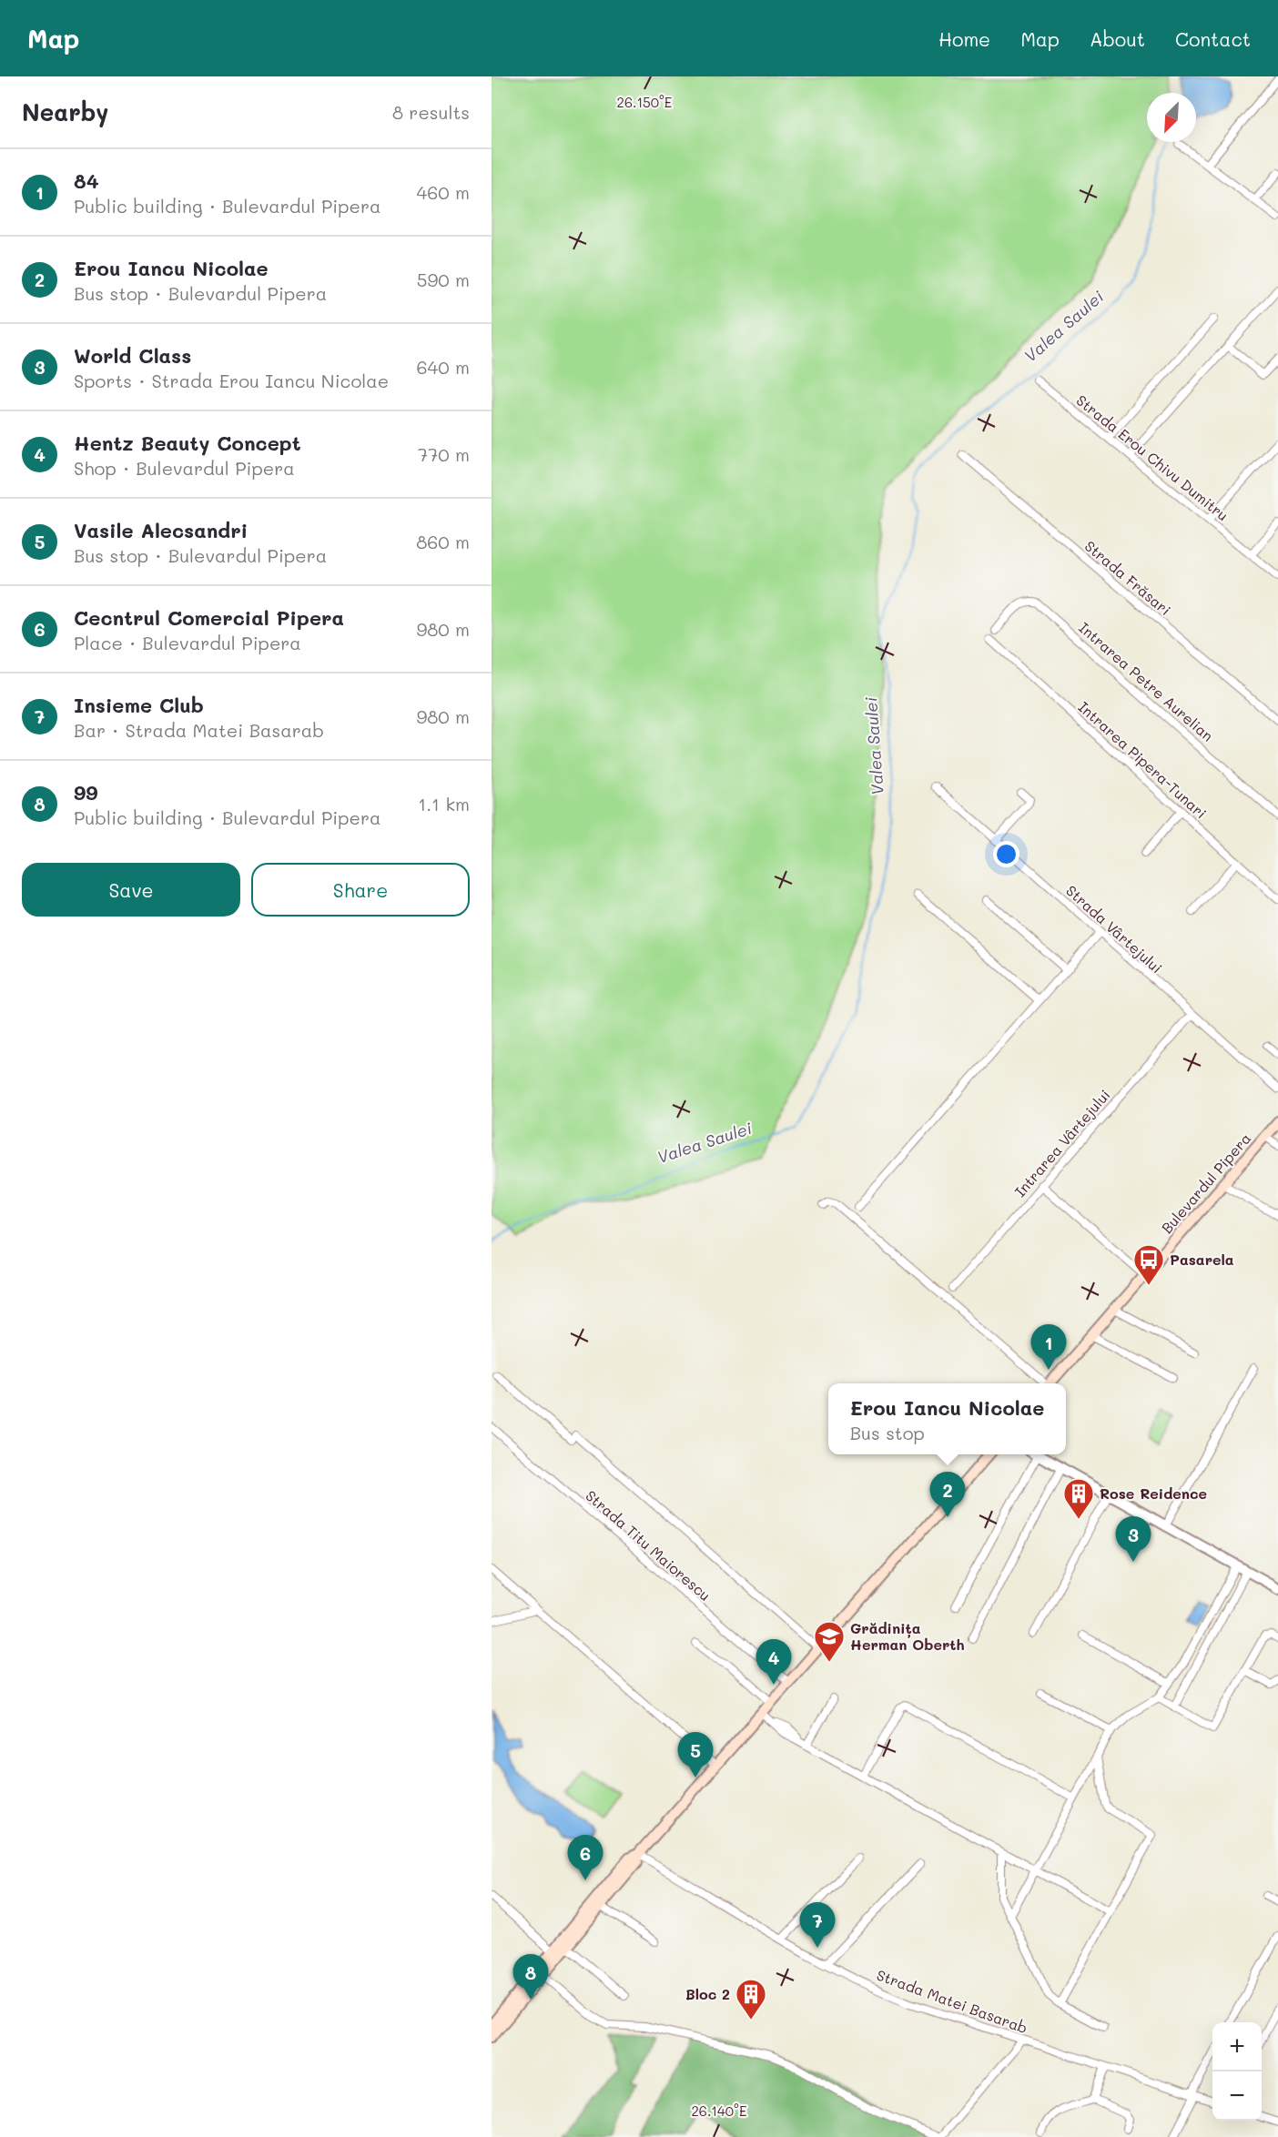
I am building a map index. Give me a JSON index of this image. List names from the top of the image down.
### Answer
{
  "streets": {
    "main road": ["Bulevardul Pipera"],
    "street": [
      "Strada Erou Chivu Dumitru",
      "Strada Frăsari",
      "Intrarea Petre Aurelian",
      "Intrarea Pipera-Tunari",
      "Strada Vârtejului",
      "Intrarea Vârtejului",
      "Strada Titu Maiorescu",
      "Strada Matei Basarab"
    ]
  },
  "crossings": [
    ["Strada Vârtejului", "Intrarea Vârtejului"]
  ],
  "water": ["Valea Saulei"],
  "places": {
    "bus stop": ["Pasarela"],
    "building": ["Rose Reidence", "Bloc 2"],
    "school or university": ["Grădinița Herman Oberth"]
  },
  "north": "bottom left",
  "page": {
    "header": "Map",
    "nav": [
      "Home",
      "Map",
      "About",
      "Contact"
    ],
    "heading": ["Nearby", "8 results"],
    "list": [
      {
        "mark": "1",
        "name": "84",
        "note": "Public building · Bulevardul Pipera",
        "value": "460 m"
      },
      {
        "mark": "2",
        "name": "Erou Iancu Nicolae",
        "note": "Bus stop · Bulevardul Pipera",
        "value": "590 m"
      },
      {
        "mark": "3",
        "name": "World Class",
        "note": "Sports · Strada Erou Iancu Nicolae",
        "value": "640 m"
      },
      {
        "mark": "4",
        "name": "Hentz Beauty Concept",
        "note": "Shop · Bulevardul Pipera",
        "value": "770 m"
      },
      {
        "mark": "5",
        "name": "Vasile Alecsandri",
        "note": "Bus stop · Bulevardul Pipera",
        "value": "860 m"
      },
      {
        "mark": "6",
        "name": "Cecntrul Comercial Pipera",
        "note": "Place · Bulevardul Pipera",
        "value": "980 m"
      },
      {
        "mark": "7",
        "name": "Insieme Club",
        "note": "Bar · Strada Matei Basarab",
        "value": "980 m"
      },
      {
        "mark": "8",
        "name": "99",
        "note": "Public building · Bulevardul Pipera",
        "value": "1.1 km"
      }
    ],
    "buttons": ["Save", "Share"],
    "pins": [
      "1",
      "2",
      "3",
      "4",
      "5",
      "6",
      "7",
      "8"
    ],
    "popup": ["Erou Iancu Nicolae", "Bus stop"],
    "map_buttons": ["+", "−"]
  },
  "coordinates": ["26.150°E", "26.140°E"]
}
